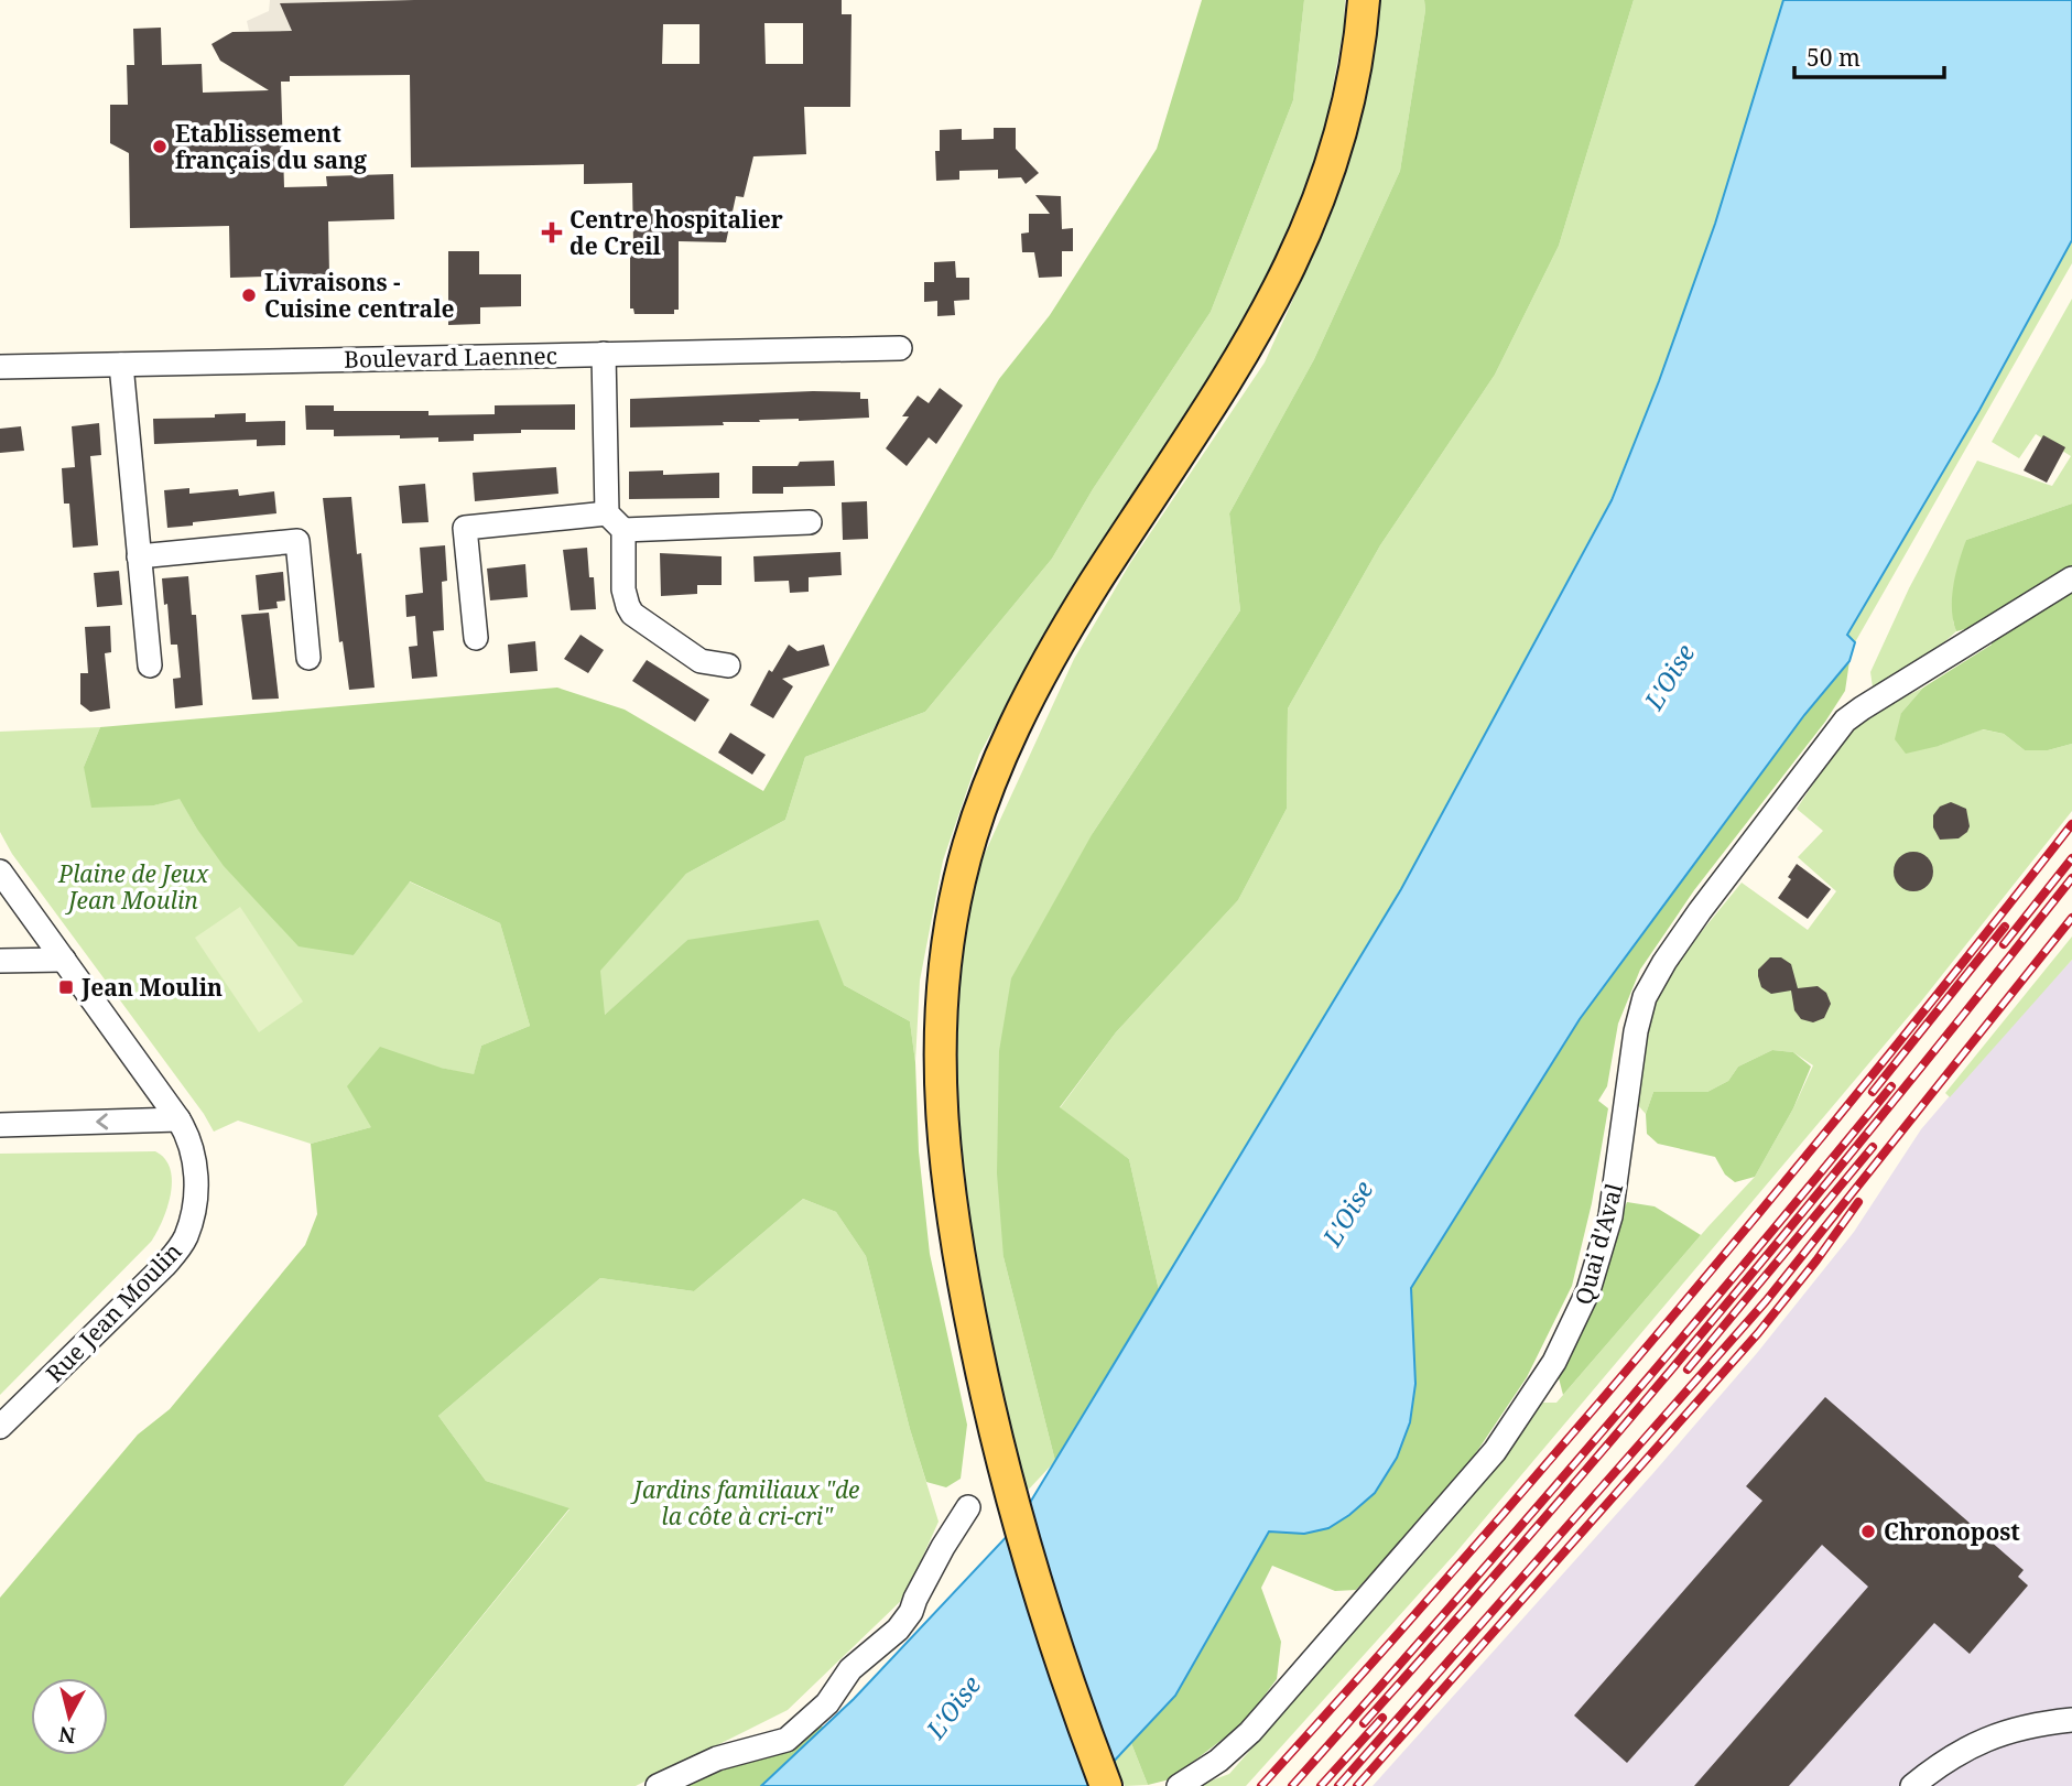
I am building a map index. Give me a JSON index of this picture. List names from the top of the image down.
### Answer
{
  "streets": {
    "street": ["Boulevard Laennec", "Quai d'Aval", "Rue Jean Moulin"]
  },
  "water": ["L'Oise"],
  "parks": ["Plaine de Jeux Jean Moulin", "Jardins familiaux \"de la côte à cri-cri\""],
  "places": {
    "other": ["Etablissement français du sang", "Livraisons - Cuisine centrale", "Chronopost"],
    "health": ["Centre hospitalier de Creil"],
    "transit": ["Jean Moulin"]
  },
  "scale_bar": "50 m",
  "north": "bottom"
}
